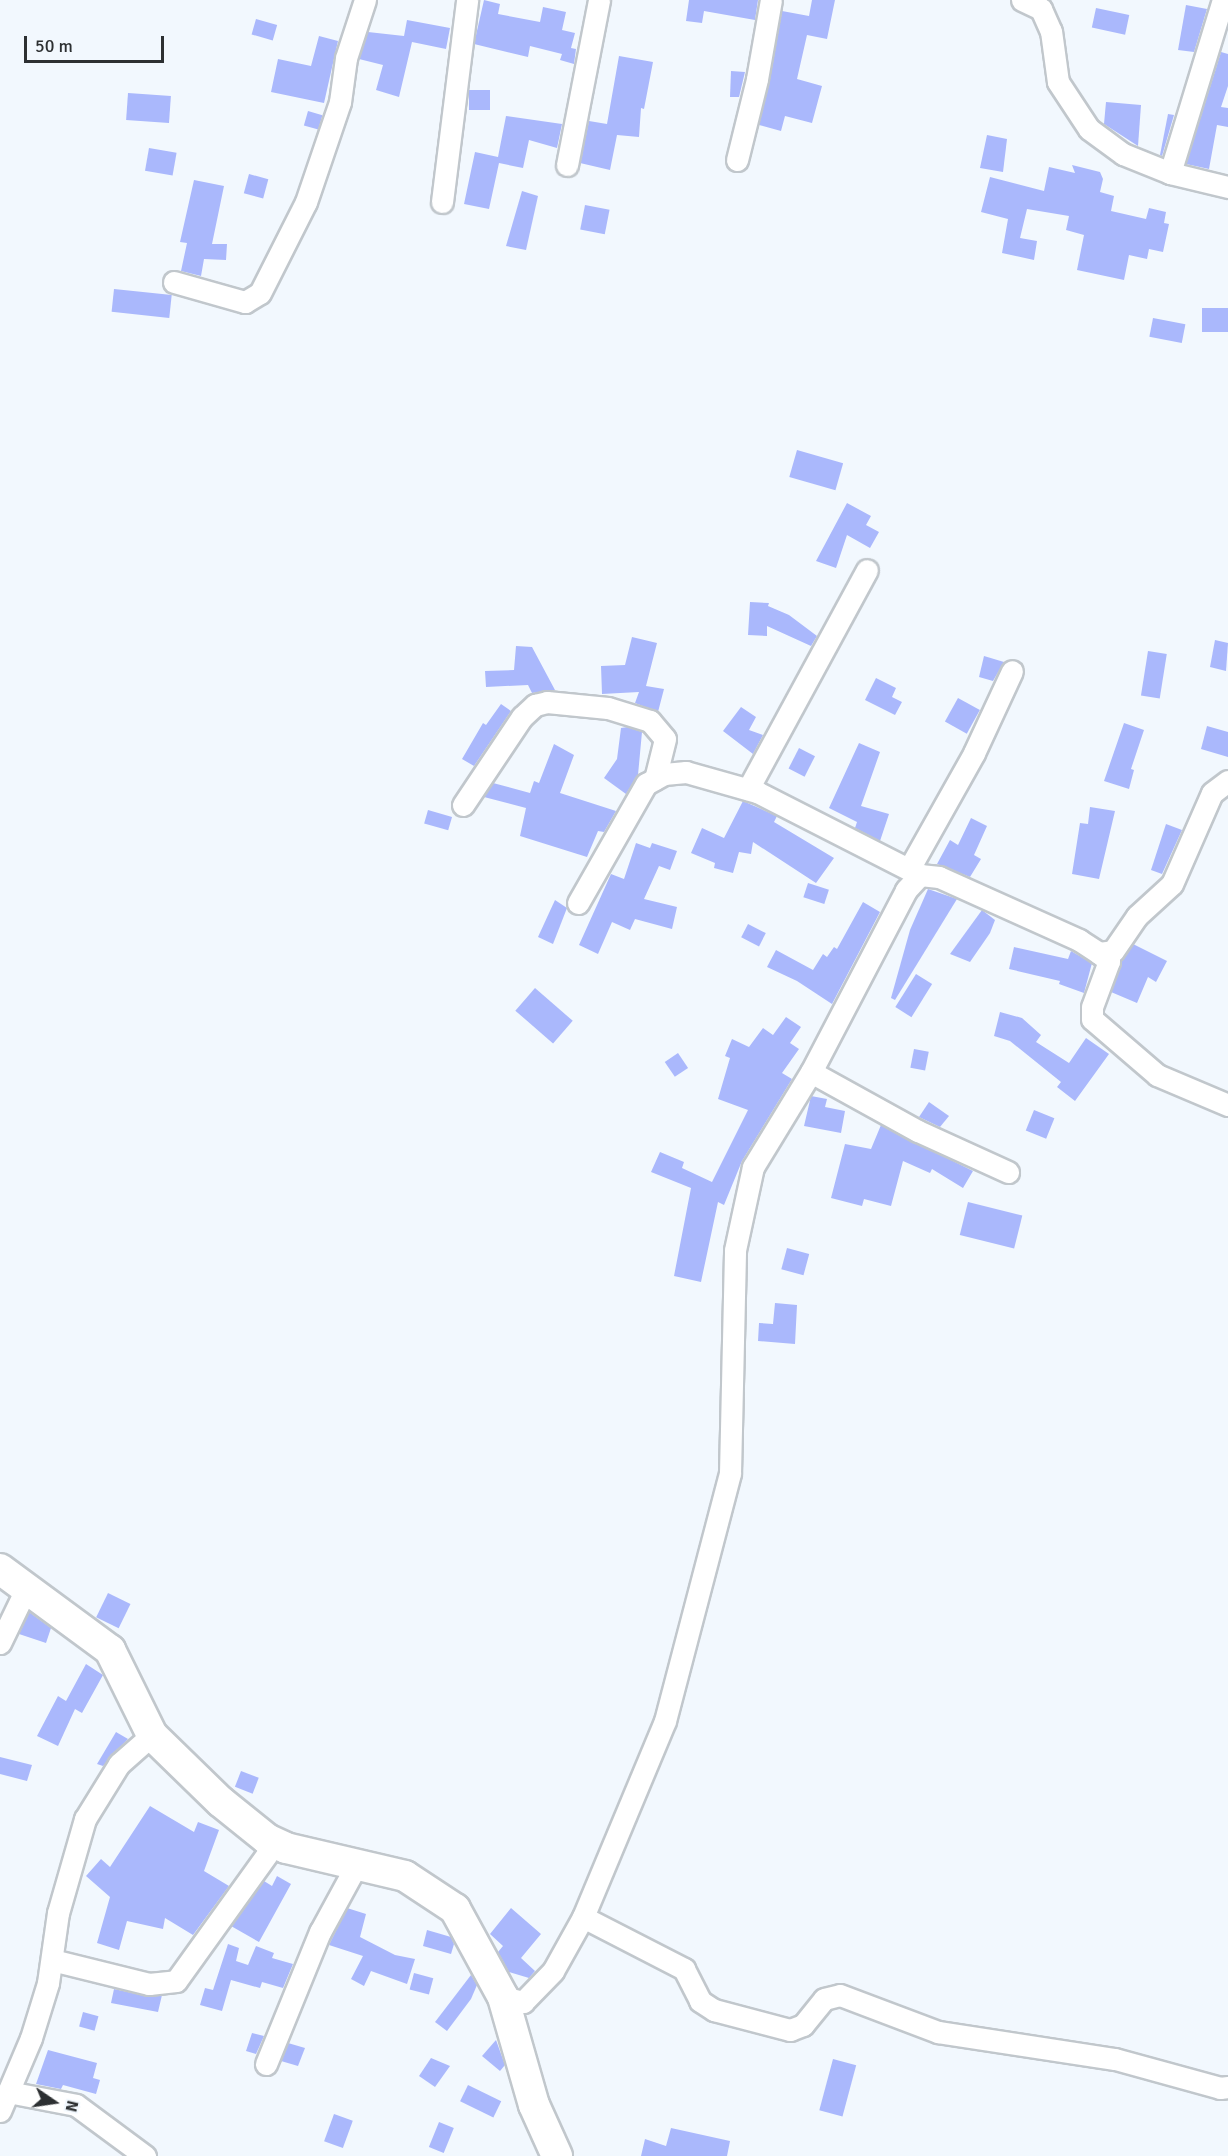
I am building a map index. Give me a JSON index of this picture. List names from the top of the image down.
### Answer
{
  "scale_bar": "50 m",
  "north": "right"
}
